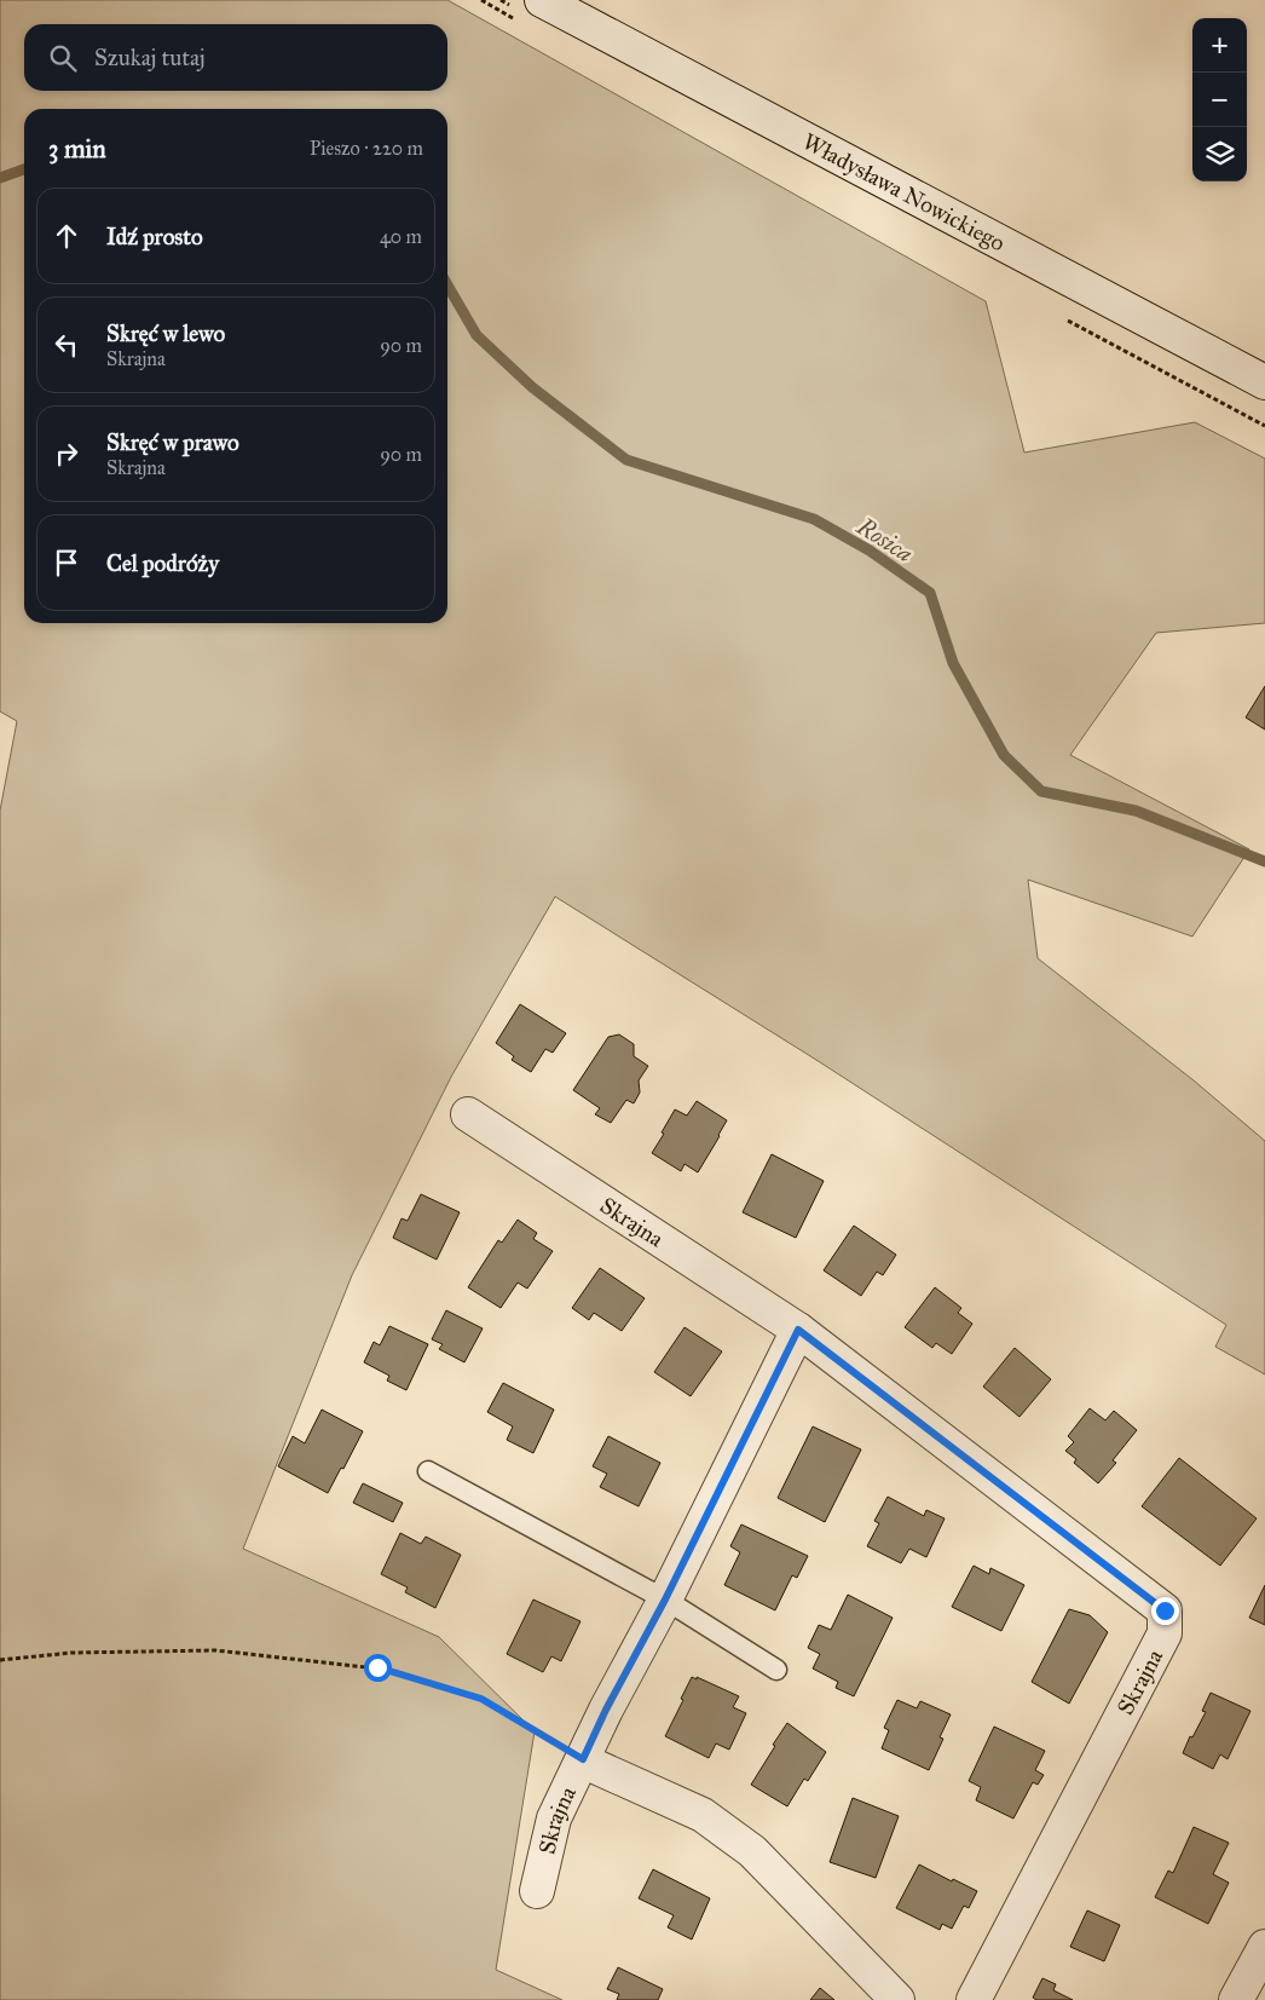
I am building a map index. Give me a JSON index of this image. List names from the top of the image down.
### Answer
{
  "streets": {
    "street": ["Władysława Nowickiego", "Skrajna"]
  },
  "water": ["Rosica"],
  "page": {
    "map_buttons": ["+", "−"],
    "search": "Szukaj tutaj",
    "heading": ["3 min", "Pieszo · 220 m"],
    "list": [
      ["Idź prosto", "40 m"],
      ["Skręć w lewo", "Skrajna", "90 m"],
      ["Skręć w prawo", "Skrajna", "90 m"],
      "Cel podróży"
    ]
  }
}
